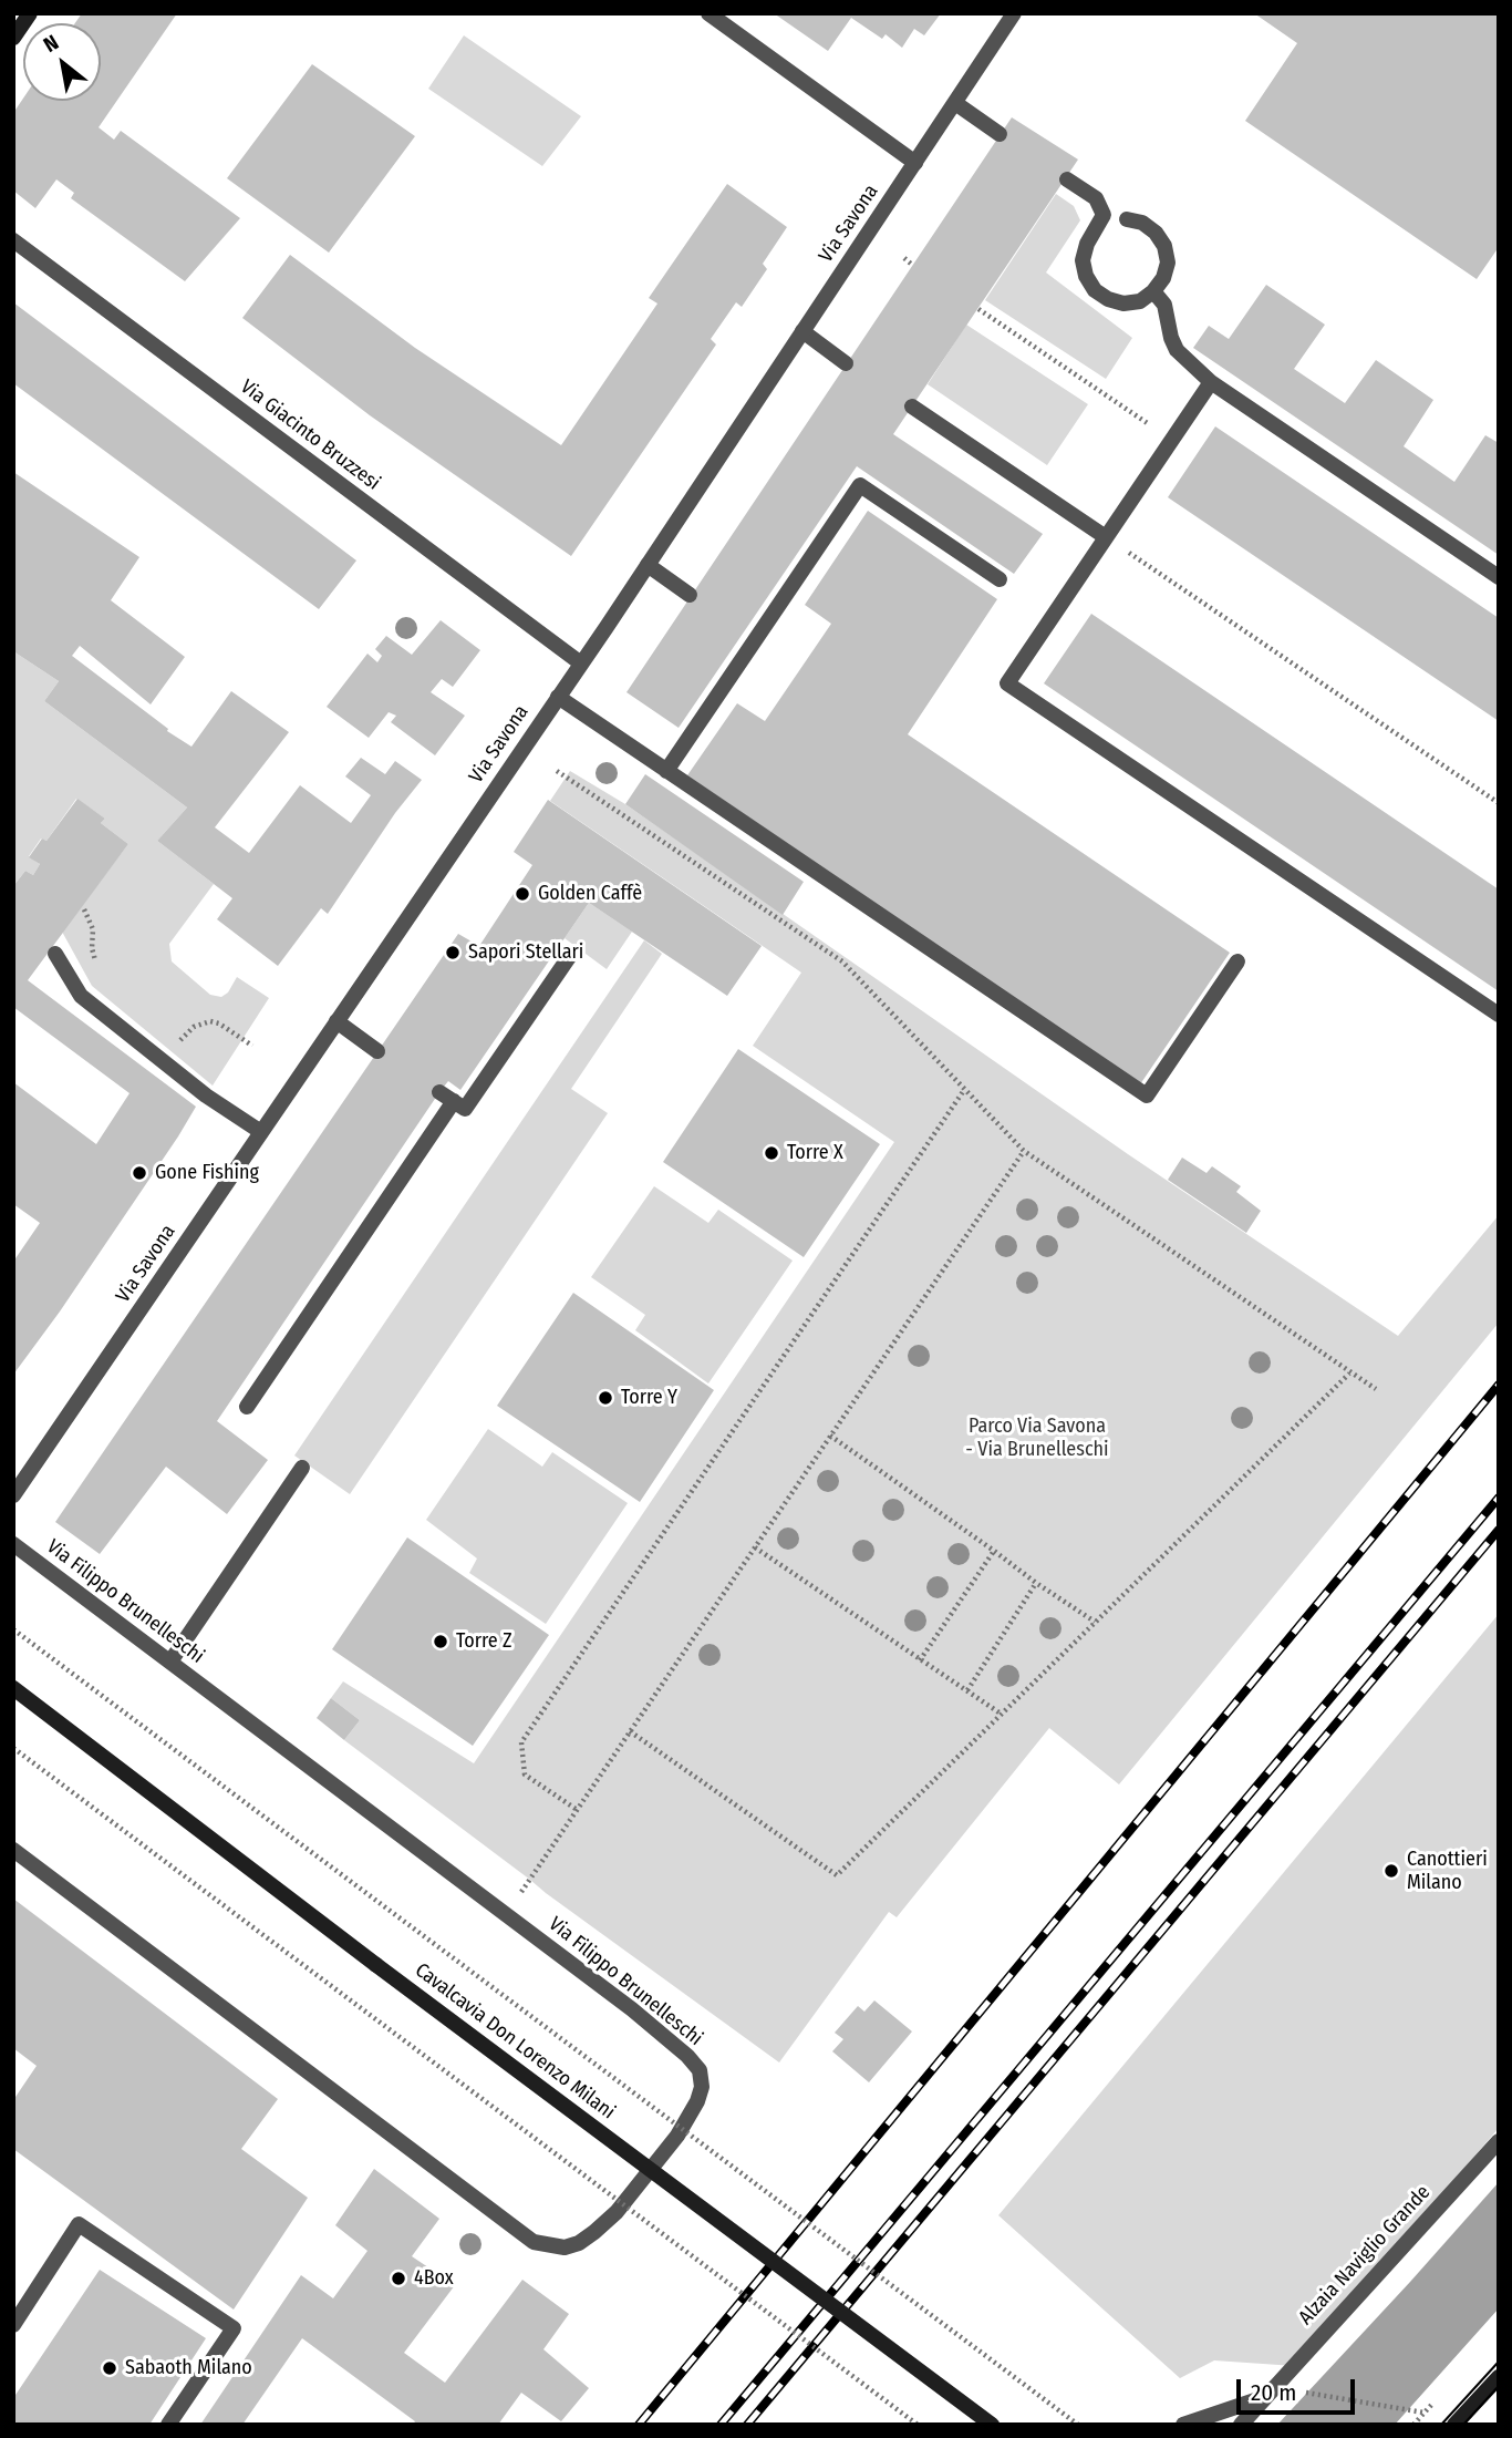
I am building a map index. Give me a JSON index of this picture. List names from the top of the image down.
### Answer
{
  "streets": {
    "main road": ["Cavalcavia Don Lorenzo Milani"],
    "street": [
      "Via Savona",
      "Via Giacinto Bruzzesi",
      "Via Filippo Brunelleschi",
      "Alzaia Naviglio Grande"
    ]
  },
  "crossings": [
    ["Via Savona", "Via Giacinto Bruzzesi"]
  ],
  "parks": ["Parco Via Savona - Via Brunelleschi"],
  "places": [
    "Golden Caffè",
    "Sapori Stellari",
    "Torre X",
    "Gone Fishing",
    "Torre Y",
    "Torre Z",
    "Canottieri Milano",
    "4Box",
    "Sabaoth Milano"
  ],
  "scale_bar": "20 m",
  "north": "top left"
}
